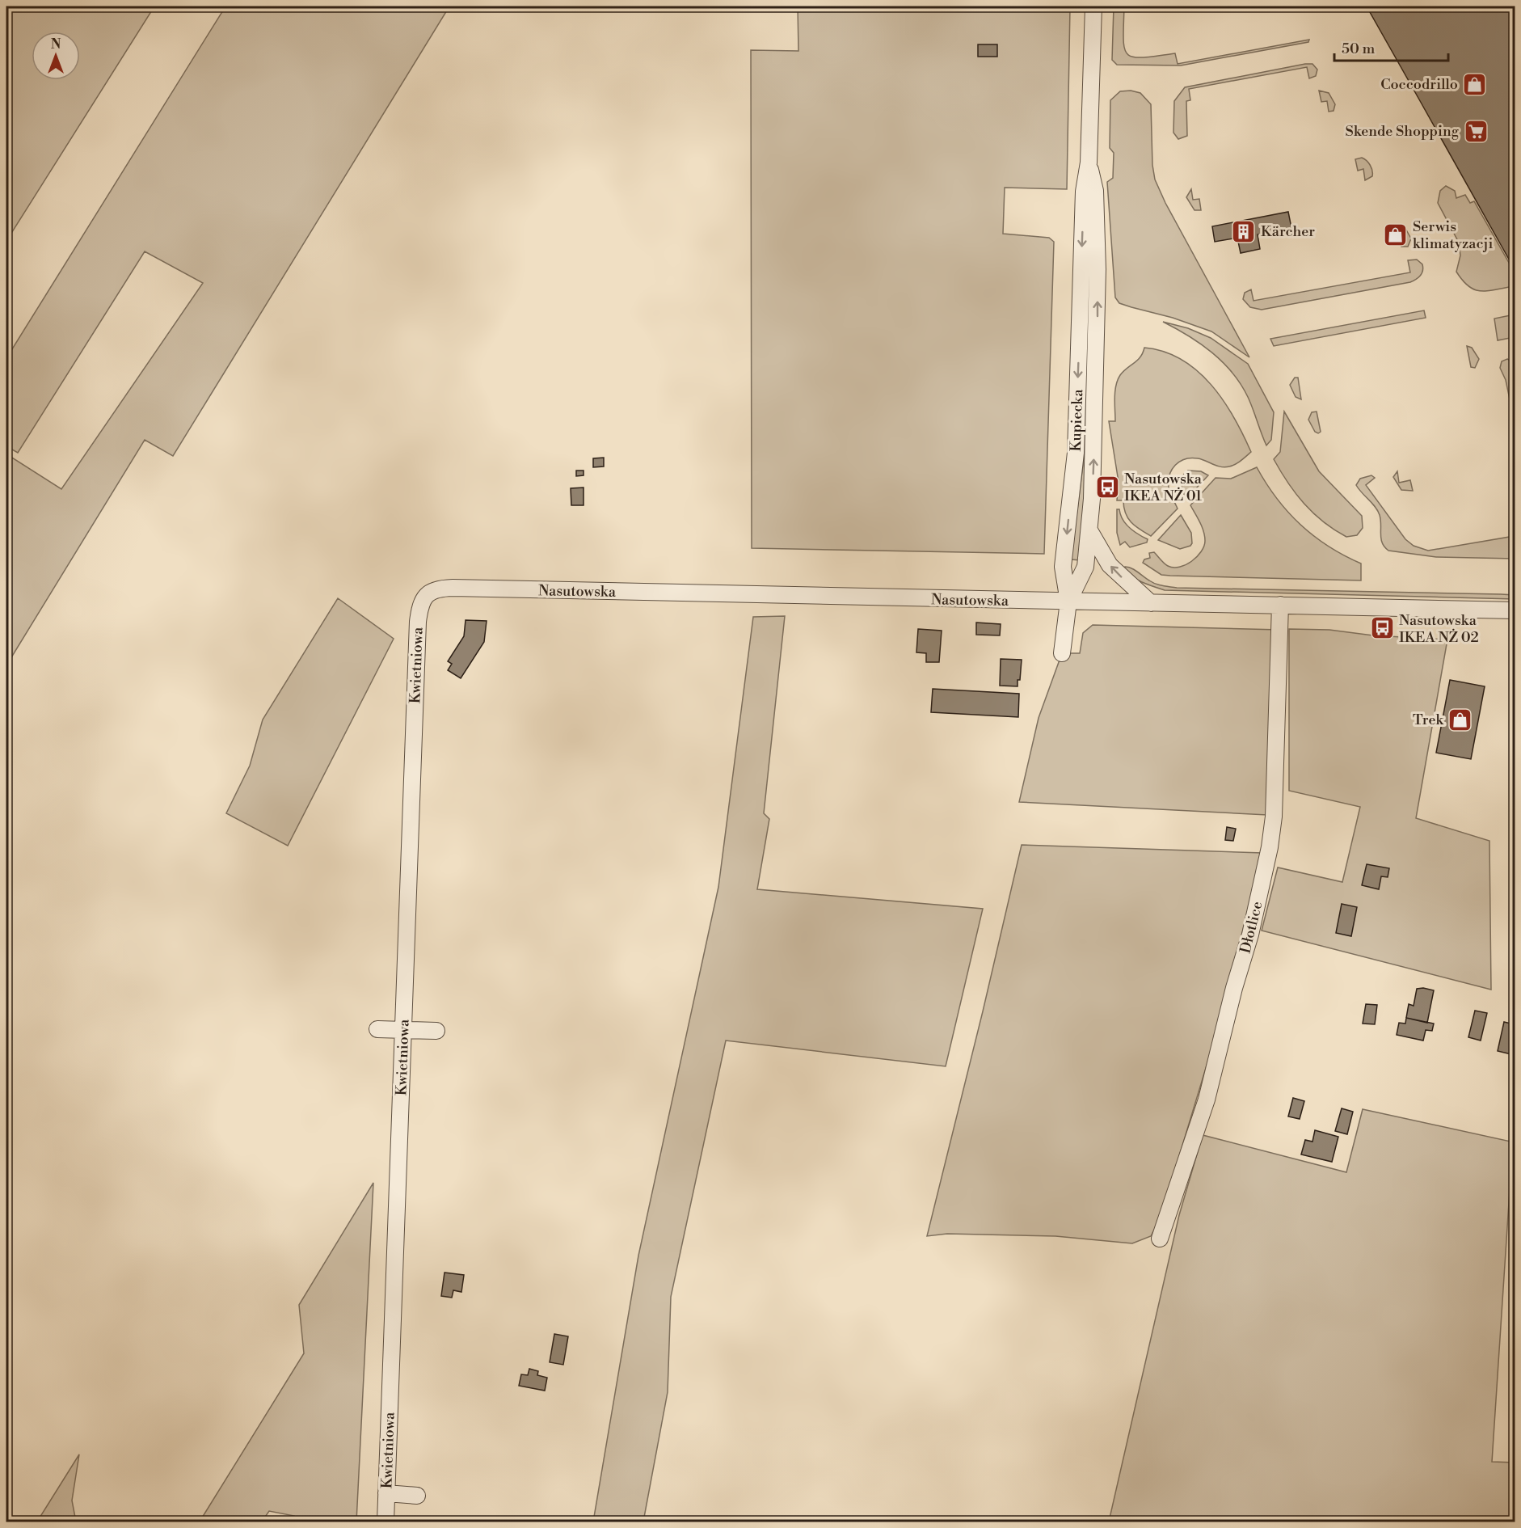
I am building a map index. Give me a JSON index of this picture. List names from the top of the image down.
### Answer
{
  "streets": {
    "street": [
      "Kupiecka",
      "Nasutowska",
      "Kwietniowa",
      "Dłotlice"
    ]
  },
  "crossings": [
    ["Kupiecka", "Nasutowska"],
    ["Nasutowska", "Kwietniowa"],
    ["Nasutowska", "Dłotlice"]
  ],
  "places": {
    "shop": ["Coccodrillo", "Serwis klimatyzacji", "Trek"],
    "supermarket": ["Skende Shopping"],
    "building": ["Kärcher"],
    "bus stop": ["Nasutowska IKEA NŻ 01", "Nasutowska IKEA NŻ 02"]
  },
  "scale_bar": "50 m",
  "north": "top"
}
